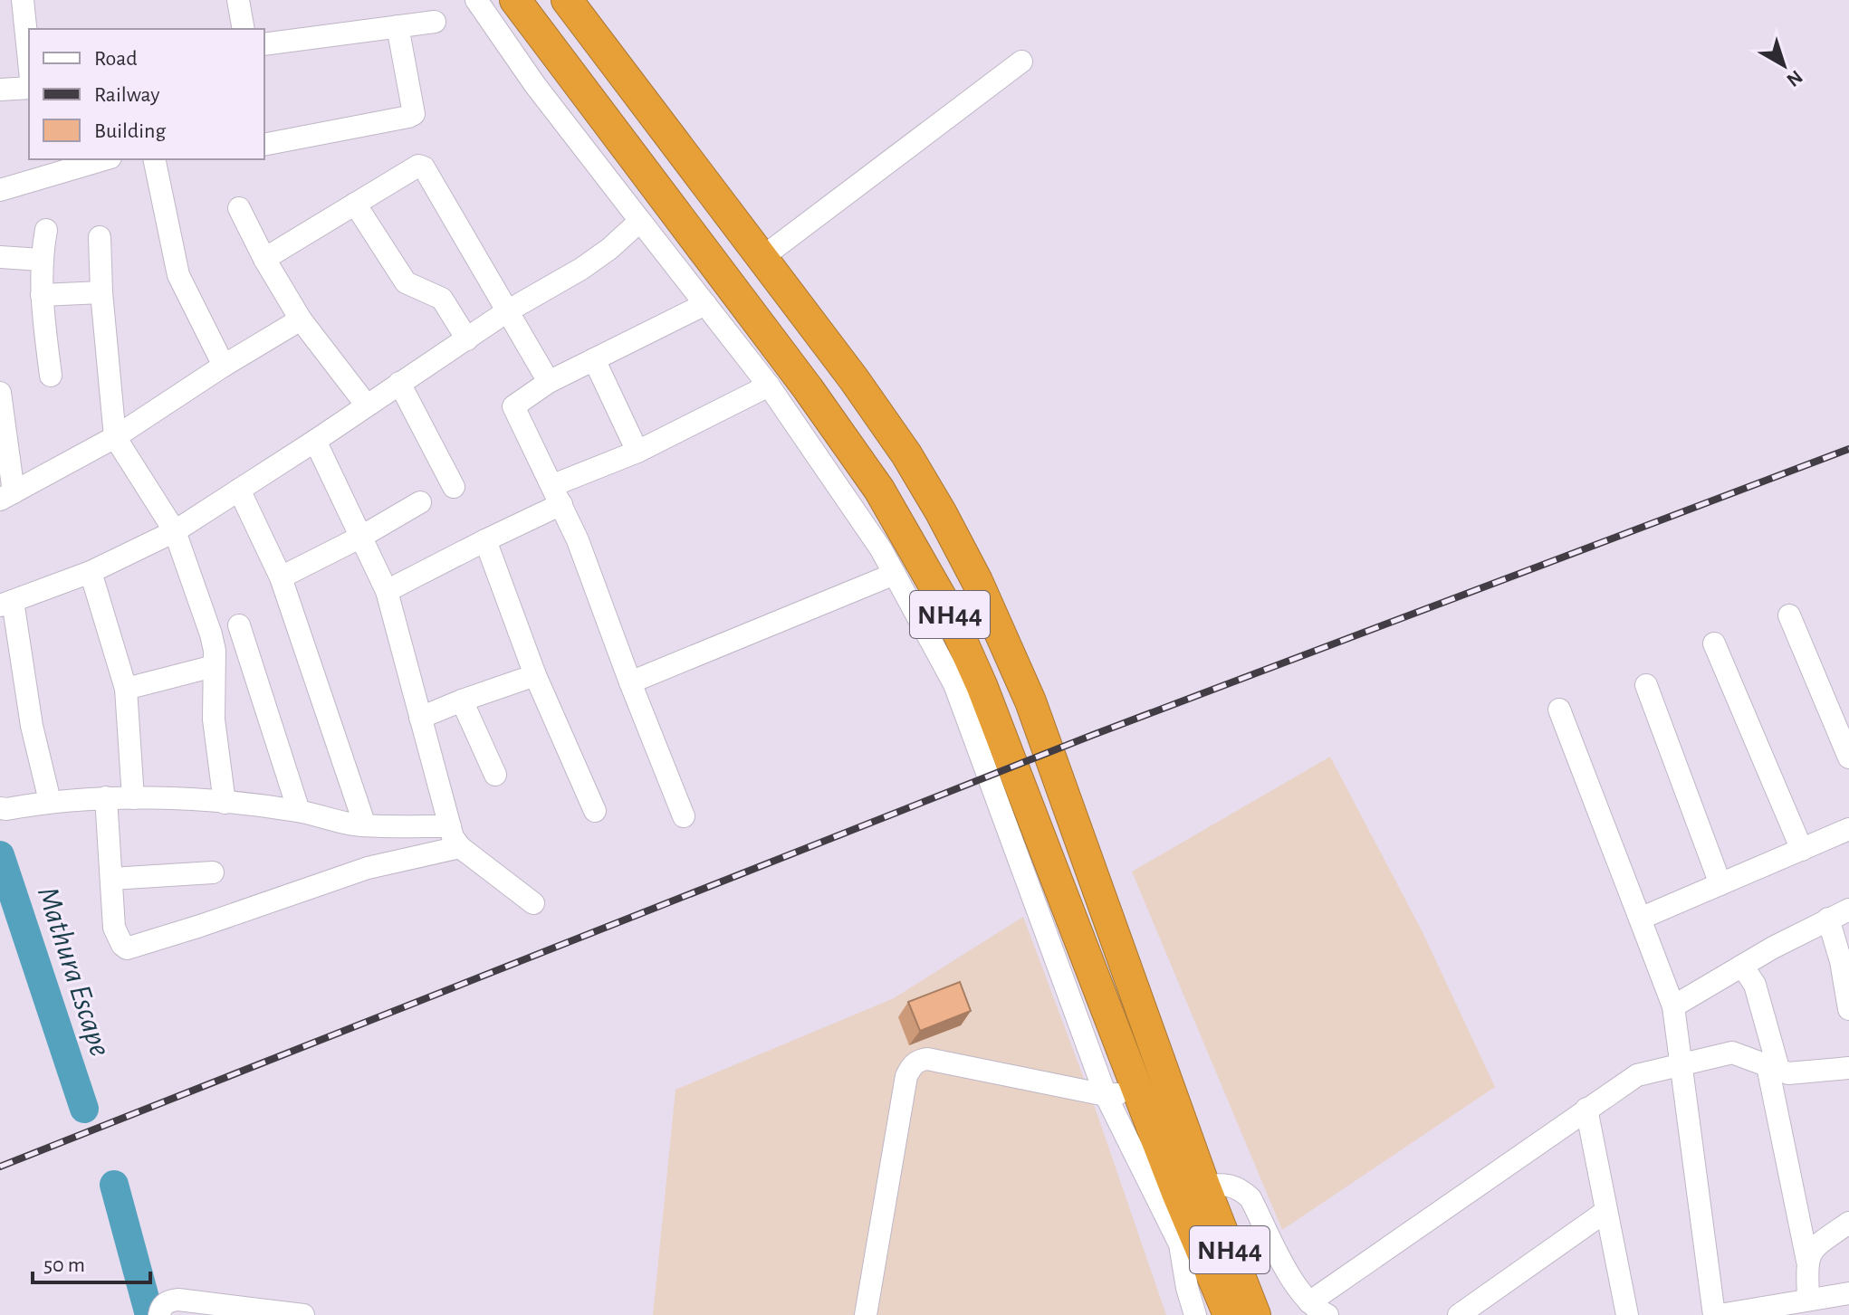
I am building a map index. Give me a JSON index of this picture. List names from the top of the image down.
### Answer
{
  "streets": {
    "highway": ["NH44"]
  },
  "water": ["Mathura Escape"],
  "legend": ["Road", "Railway", "Building"],
  "scale_bar": "50 m",
  "north": "bottom right"
}
